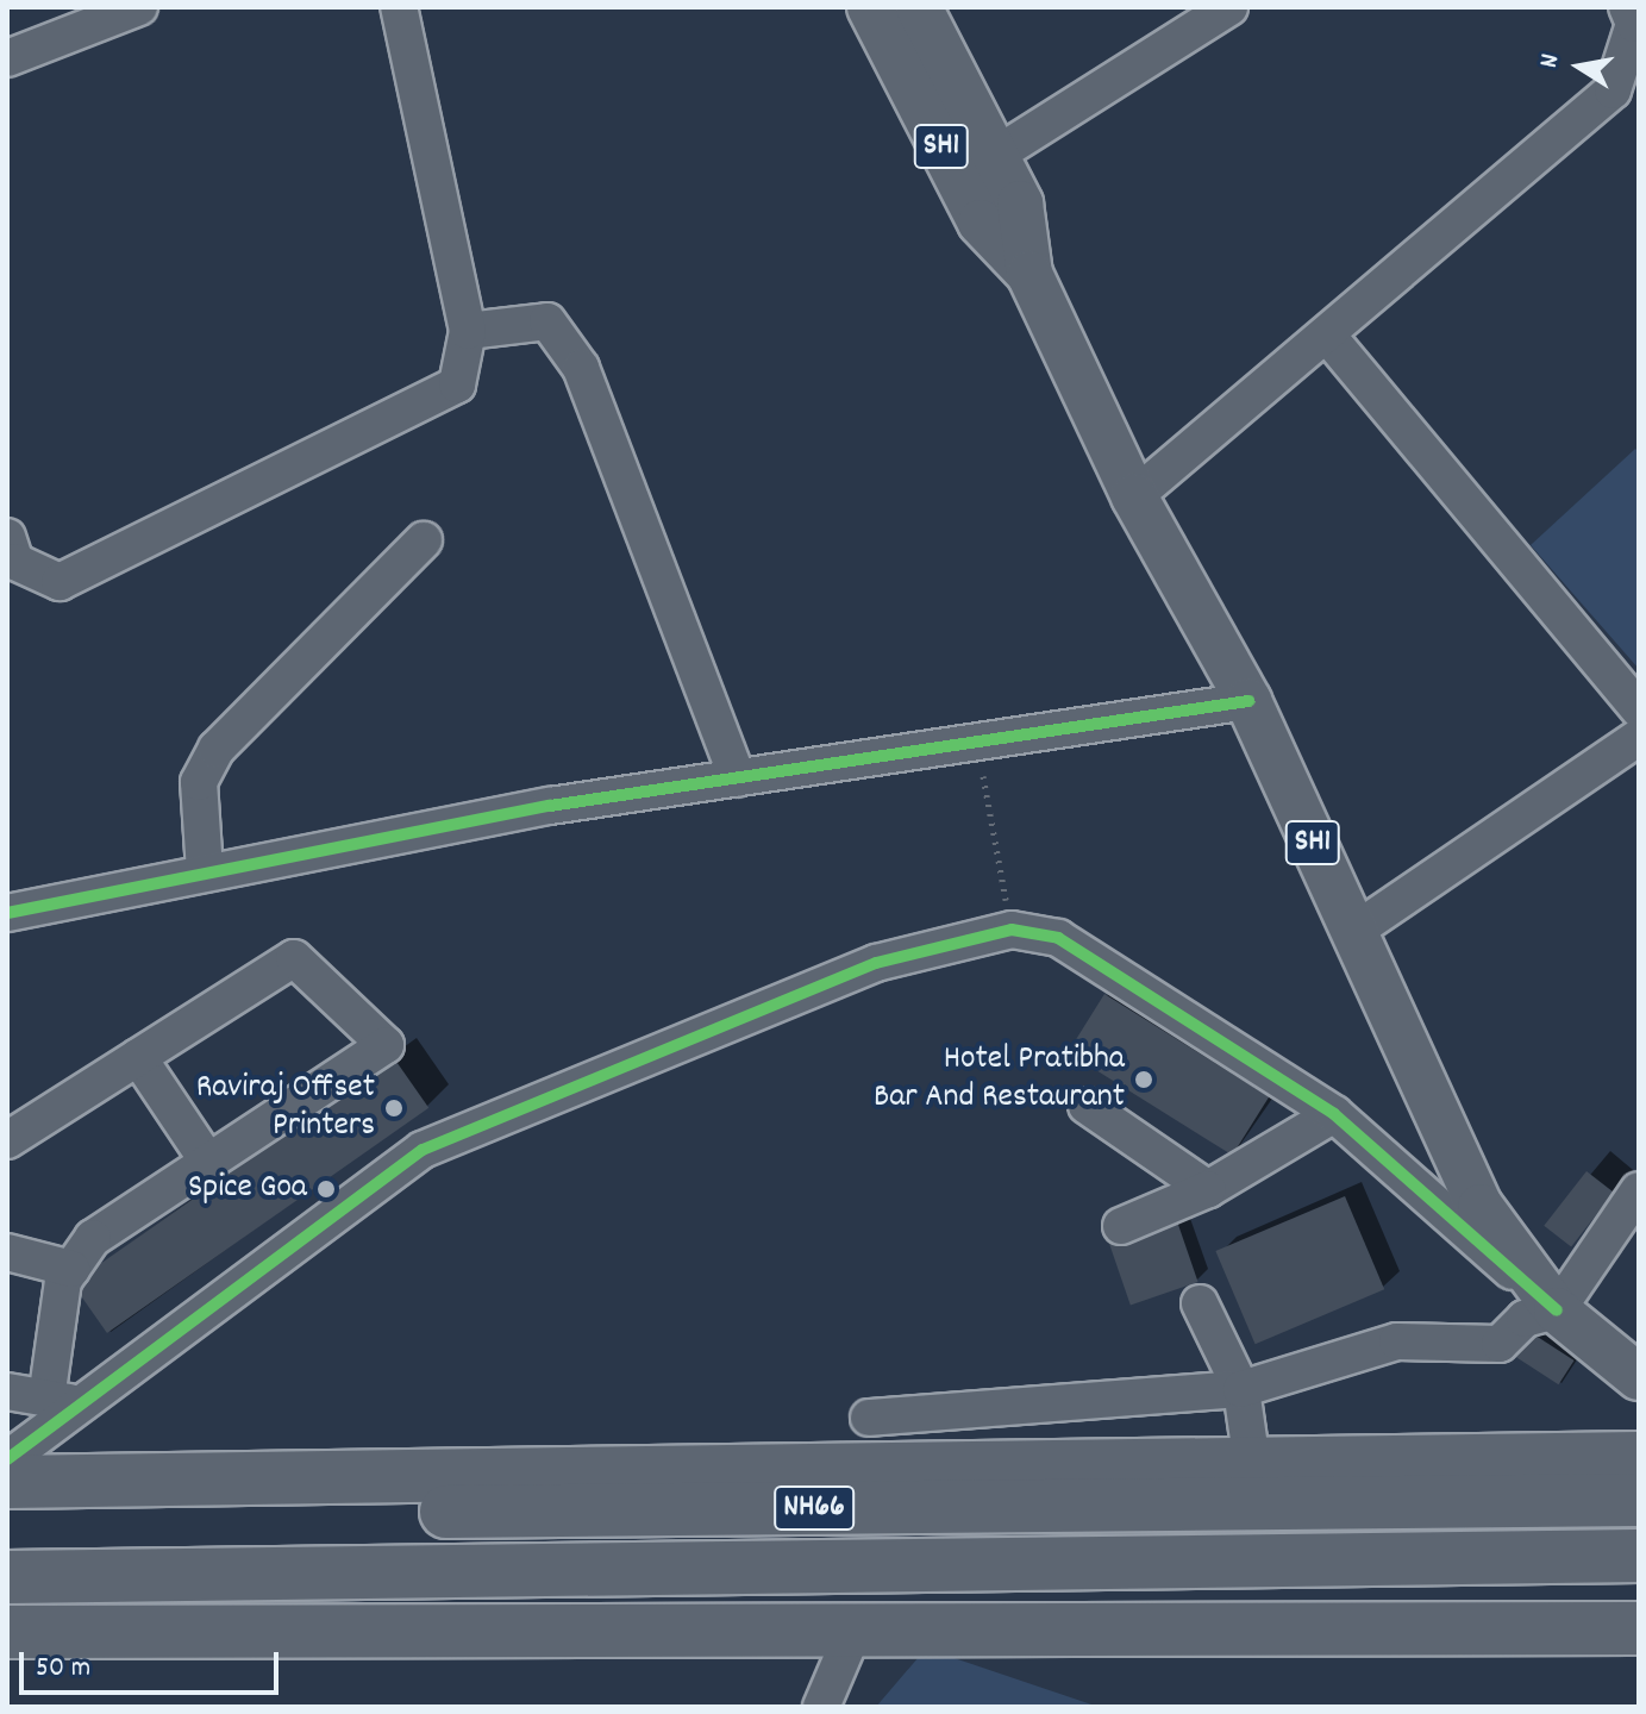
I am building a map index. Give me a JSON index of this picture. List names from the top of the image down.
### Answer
{
  "streets": {
    "highway": ["NH66"],
    "main road": ["SH1"]
  },
  "places": ["Hotel Pratibha Bar And Restaurant", "Raviraj Offset Printers", "Spice Goa"],
  "scale_bar": "50 m",
  "north": "left"
}
